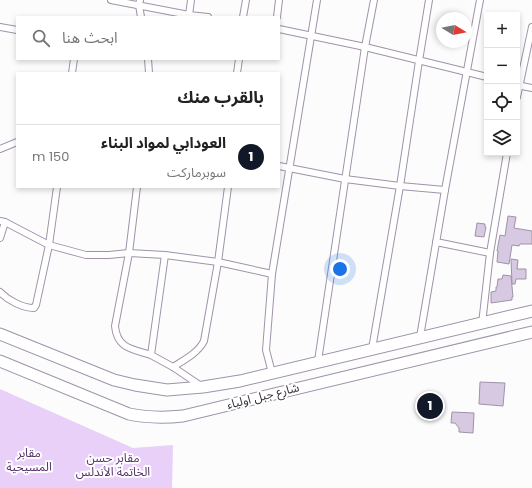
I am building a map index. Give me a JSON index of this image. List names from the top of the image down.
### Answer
{
  "streets": {
    "highway": ["شارع جبل اولياء"]
  },
  "parks": ["مقابر المسيحية", "مقابر حسن الخاتمة الأندلس"],
  "north": "right",
  "page": {
    "map_buttons": ["+", "−"],
    "search": "ابحث هنا",
    "heading": "بالقرب منك",
    "list": [
      {
        "mark": "1",
        "name": "العودابي لمواد البناء",
        "note": "سوبرماركت",
        "value": "150 m"
      }
    ],
    "pins": "1"
  }
}
